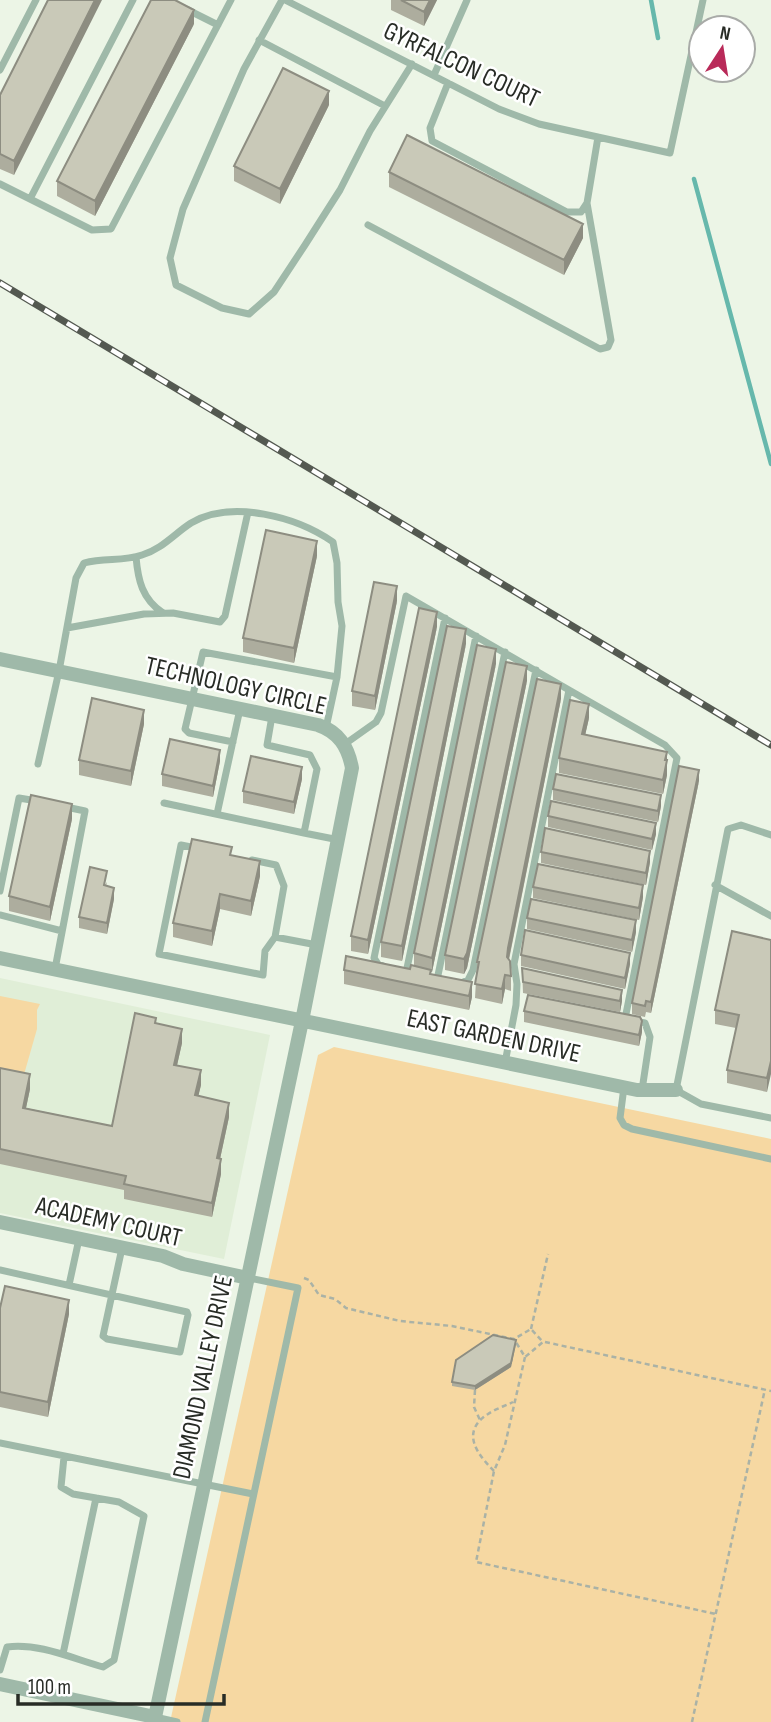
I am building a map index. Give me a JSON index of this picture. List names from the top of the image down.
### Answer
{
  "streets": {
    "street": [
      "TECHNOLOGY CIRCLE",
      "EAST GARDEN DRIVE",
      "ACADEMY COURT",
      "DIAMOND VALLEY DRIVE"
    ],
    "lane": ["GYRFALCON COURT"]
  },
  "crossings": [
    ["TECHNOLOGY CIRCLE", "EAST GARDEN DRIVE"],
    ["TECHNOLOGY CIRCLE", "DIAMOND VALLEY DRIVE"],
    ["EAST GARDEN DRIVE", "DIAMOND VALLEY DRIVE"],
    ["ACADEMY COURT", "DIAMOND VALLEY DRIVE"]
  ],
  "scale_bar": "100 m",
  "north": "top"
}
